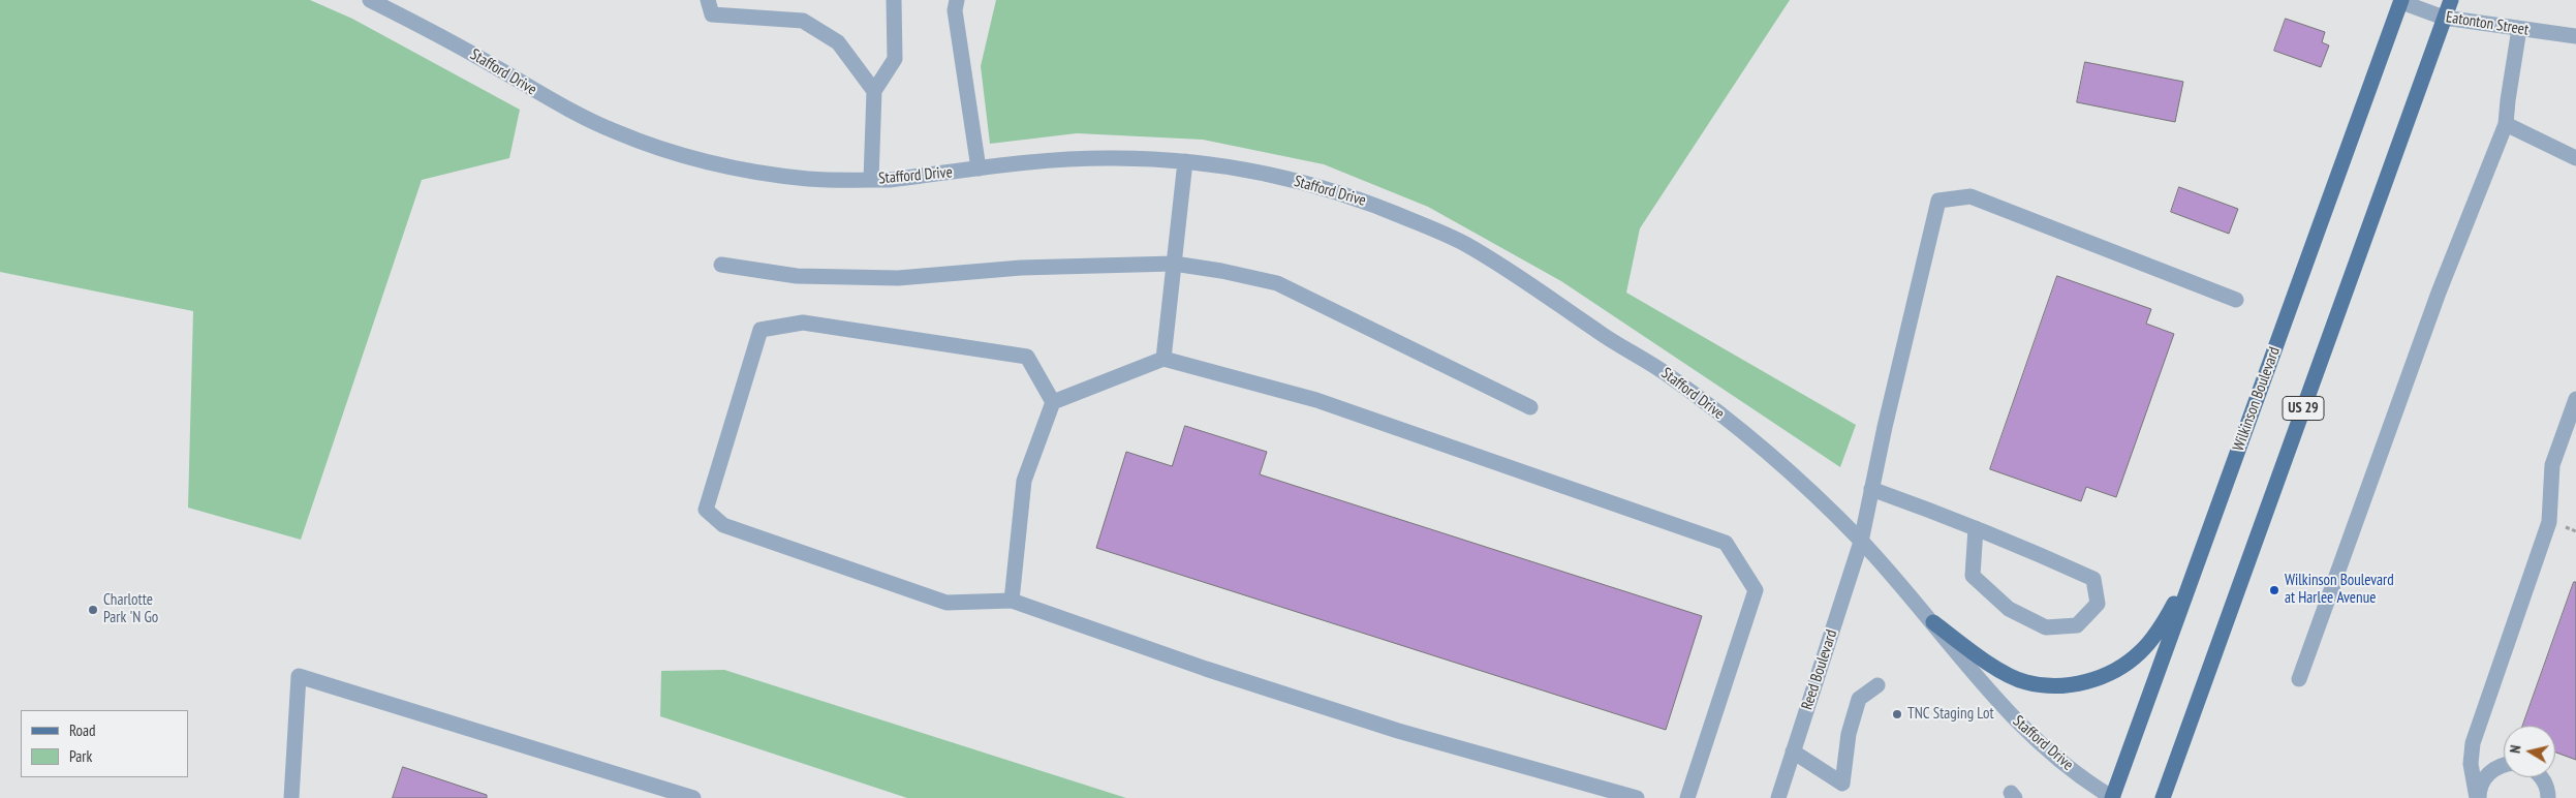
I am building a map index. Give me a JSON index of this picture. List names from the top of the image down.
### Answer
{
  "streets": {
    "main road": ["Wilkinson Boulevard", "US 29"],
    "street": ["Eatonton Street", "Stafford Drive", "Reed Boulevard"]
  },
  "crossings": [
    ["Eatonton Street", "Wilkinson Boulevard"],
    ["Eatonton Street", "US 29"],
    ["Stafford Drive", "Wilkinson Boulevard"],
    ["Stafford Drive", "Reed Boulevard"]
  ],
  "places": ["Wilkinson Boulevard at Harlee Avenue", "Charlotte Park 'N Go", "TNC Staging Lot"],
  "legend": ["Road", "Park"],
  "north": "left"
}
